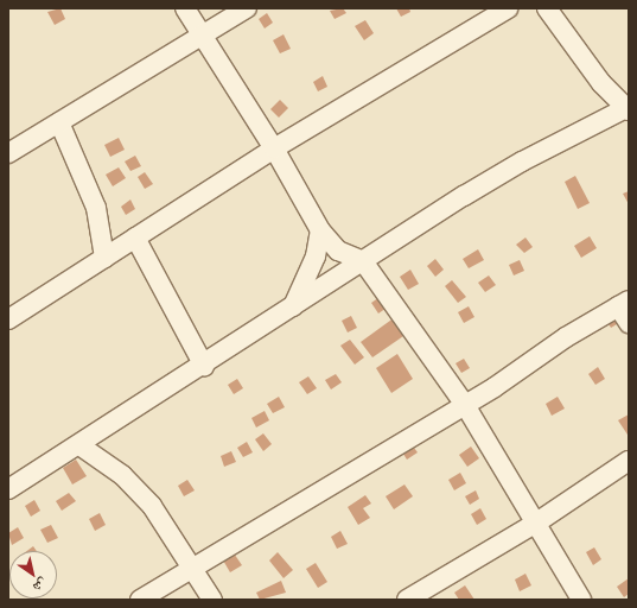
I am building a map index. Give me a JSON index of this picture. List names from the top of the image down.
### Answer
{
  "north": "bottom right"
}
